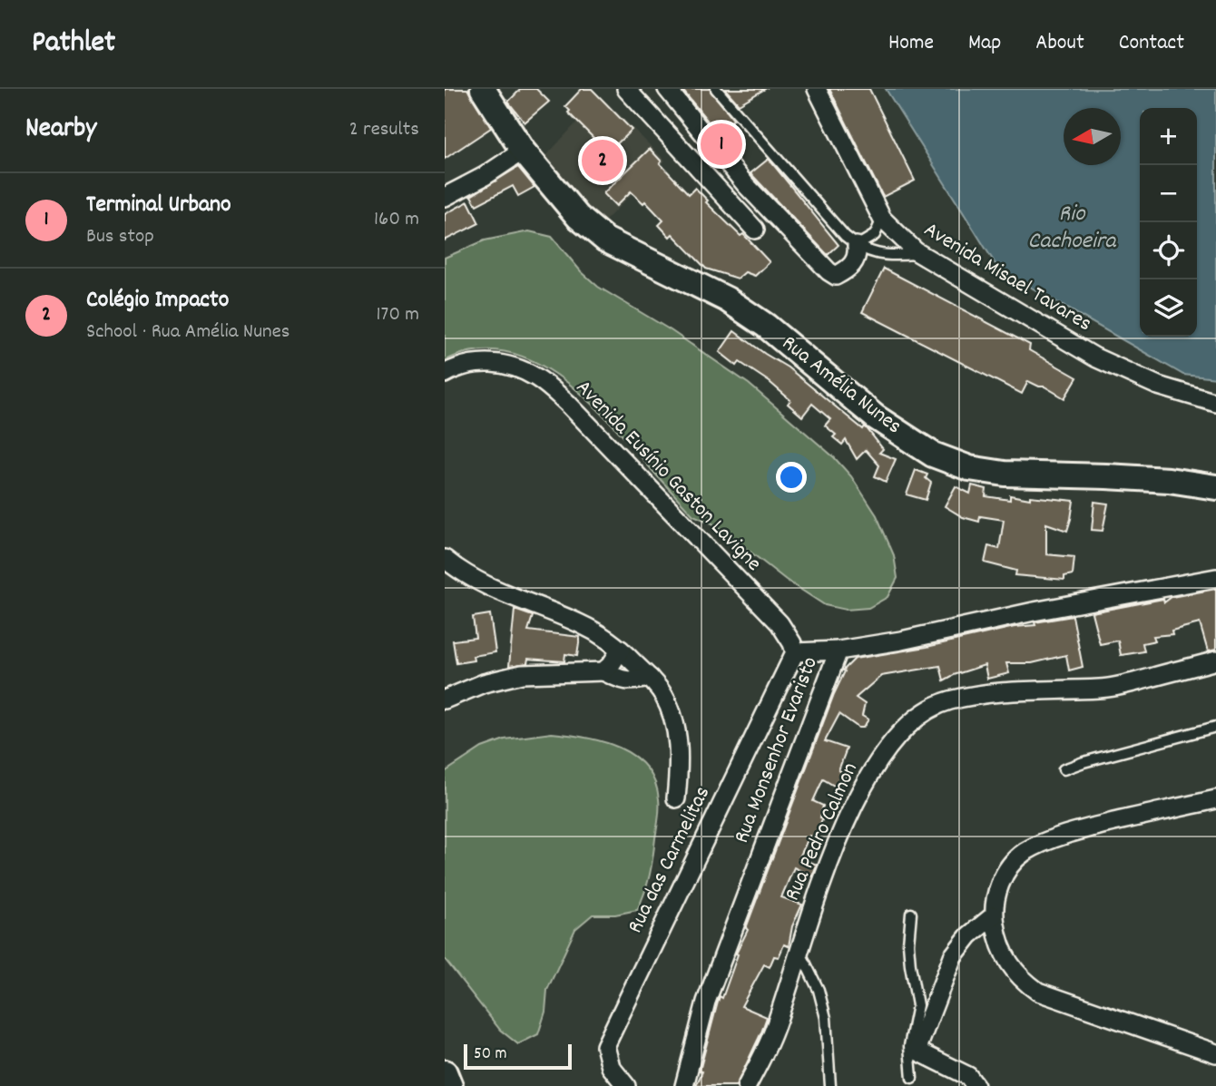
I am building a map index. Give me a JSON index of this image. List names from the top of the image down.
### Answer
{
  "streets": {
    "main road": ["Rua Amélia Nunes"],
    "street": [
      "Avenida Misael Tavares",
      "Avenida Eusínio Gaston Lavigne",
      "Rua Monsenhor Evaristo",
      "Rua Pedro Calmon",
      "Rua das Carmelitas"
    ]
  },
  "crossings": [
    ["Avenida Eusínio Gaston Lavigne", "Rua das Carmelitas"]
  ],
  "water": ["Rio Cachoeira"],
  "scale_bar": "50 m",
  "north": "left",
  "page": {
    "header": "Pathlet",
    "nav": [
      "Home",
      "Map",
      "About",
      "Contact"
    ],
    "heading": ["Nearby", "2 results"],
    "map_buttons": ["+", "−"],
    "pins": ["1", "2"],
    "list": [
      {
        "mark": "1",
        "name": "Terminal Urbano",
        "note": "Bus stop",
        "value": "160 m"
      },
      {
        "mark": "2",
        "name": "Colégio Impacto",
        "note": "School · Rua Amélia Nunes",
        "value": "170 m"
      }
    ],
    "scale": "50 m"
  }
}
